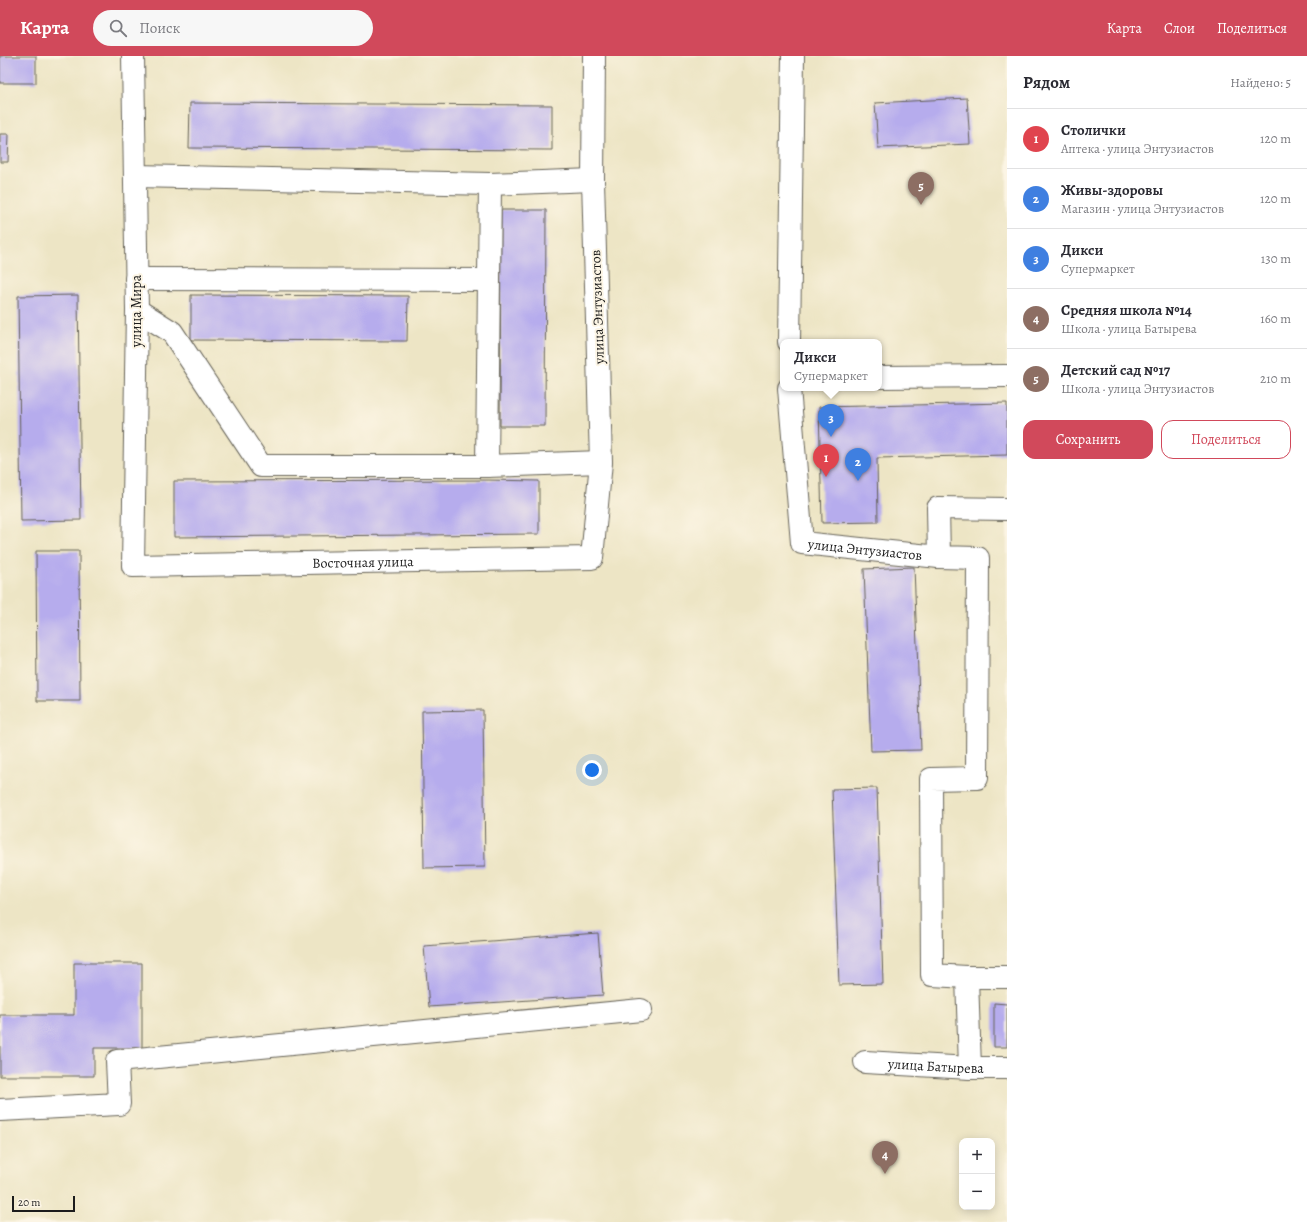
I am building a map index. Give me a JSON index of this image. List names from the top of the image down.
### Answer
{
  "streets": {
    "street": [
      "улица Энтузиастов",
      "улица Мира",
      "Восточная улица",
      "улица Батырева"
    ]
  },
  "crossings": [
    ["улица Энтузиастов", "Восточная улица"],
    ["улица Мира", "Восточная улица"]
  ],
  "scale_bar": "20 m",
  "page": {
    "header": "Карта",
    "search": "Поиск",
    "nav": ["Карта", "Слои", "Поделиться"],
    "heading": ["Рядом", "Найдено: 5"],
    "list": [
      {
        "mark": "1",
        "name": "Столички",
        "note": "Аптека · улица Энтузиастов",
        "value": "120 m"
      },
      {
        "mark": "2",
        "name": "Живы-здоровы",
        "note": "Магазин · улица Энтузиастов",
        "value": "120 m"
      },
      {
        "mark": "3",
        "name": "Дикси",
        "note": "Супермаркет",
        "value": "130 m"
      },
      {
        "mark": "4",
        "name": "Средняя школа №14",
        "note": "Школа · улица Батырева",
        "value": "160 m"
      },
      {
        "mark": "5",
        "name": "Детский сад №17",
        "note": "Школа · улица Энтузиастов",
        "value": "210 m"
      }
    ],
    "pins": [
      "5",
      "3",
      "1",
      "2",
      "4"
    ],
    "popup": ["Дикси", "Супермаркет"],
    "buttons": ["Сохранить", "Поделиться"],
    "map_buttons": ["+", "−"],
    "scale": "20 m"
  }
}
